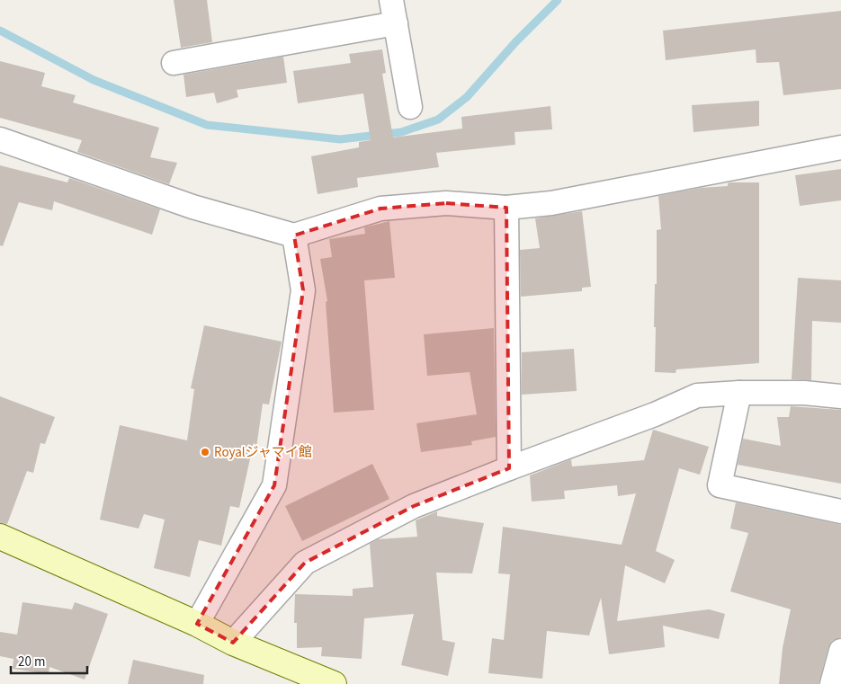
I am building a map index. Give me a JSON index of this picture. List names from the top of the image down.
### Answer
{
  "places": ["Royalジャマイ館"],
  "scale_bar": "20 m"
}
